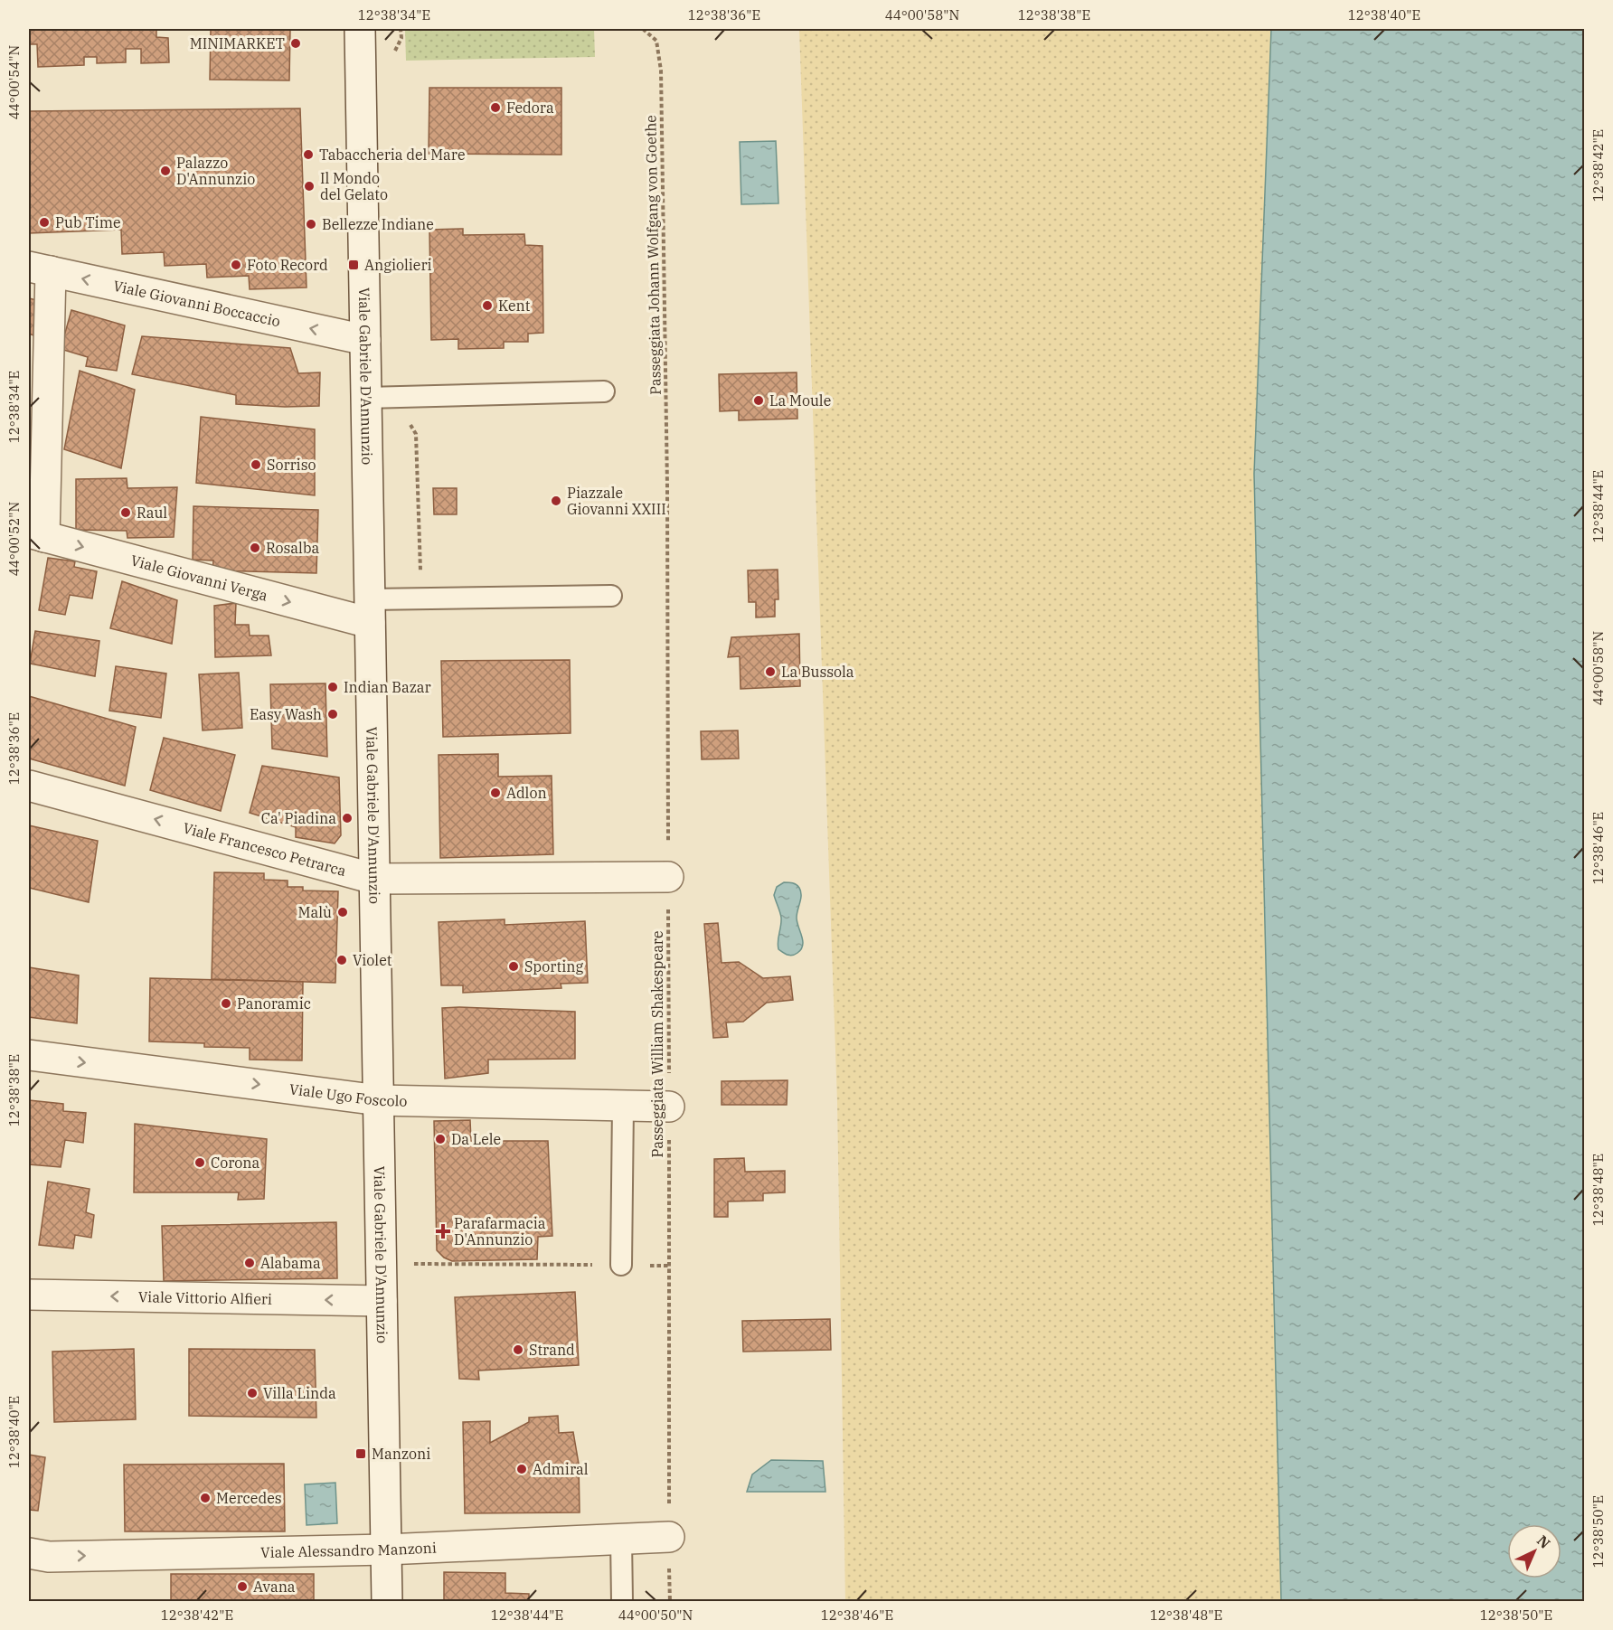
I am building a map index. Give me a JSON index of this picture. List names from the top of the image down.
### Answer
{
  "streets": {
    "street": [
      "Viale Giovanni Boccaccio",
      "Viale Gabriele D'Annunzio",
      "Viale Giovanni Verga",
      "Viale Francesco Petrarca",
      "Viale Ugo Foscolo",
      "Viale Vittorio Alfieri",
      "Viale Alessandro Manzoni"
    ],
    "path": ["Passeggiata Johann Wolfgang von Goethe", "Passeggiata William Shakespeare"]
  },
  "crossings": [
    ["Passeggiata Johann Wolfgang von Goethe", "Passeggiata William Shakespeare"],
    ["Viale Giovanni Boccaccio", "Viale Gabriele D'Annunzio"],
    ["Viale Gabriele D'Annunzio", "Viale Giovanni Verga"],
    ["Viale Gabriele D'Annunzio", "Viale Francesco Petrarca"],
    ["Viale Gabriele D'Annunzio", "Viale Ugo Foscolo"],
    ["Viale Gabriele D'Annunzio", "Viale Vittorio Alfieri"],
    ["Viale Gabriele D'Annunzio", "Viale Alessandro Manzoni"],
    ["Viale Francesco Petrarca", "Passeggiata William Shakespeare"],
    ["Passeggiata William Shakespeare", "Viale Ugo Foscolo"],
    ["Passeggiata William Shakespeare", "Viale Alessandro Manzoni"]
  ],
  "one_way": [
    "Viale Giovanni Boccaccio",
    "Viale Giovanni Verga",
    "Viale Francesco Petrarca",
    "Viale Ugo Foscolo",
    "Viale Vittorio Alfieri",
    "Viale Alessandro Manzoni"
  ],
  "places": {
    "other": [
      "MINIMARKET",
      "Fedora",
      "Tabaccheria del Mare",
      "Palazzo D'Annunzio",
      "Il Mondo del Gelato",
      "Pub Time",
      "Bellezze Indiane",
      "Foto Record",
      "Kent",
      "La Moule",
      "Sorriso",
      "Piazzale Giovanni XXIII",
      "Raul",
      "Rosalba",
      "La Bussola",
      "Indian Bazar",
      "Easy Wash",
      "Adlon",
      "Ca' Piadina",
      "Malù",
      "Violet",
      "Sporting",
      "Panoramic",
      "Da Lele",
      "Corona",
      "Alabama",
      "Strand",
      "Villa Linda",
      "Admiral",
      "Mercedes",
      "Avana"
    ],
    "transit": ["Angiolieri", "Manzoni"],
    "health": ["Parafarmacia D'Annunzio"]
  },
  "north": "top right",
  "coordinates": [
    "12°38'34\"E",
    "12°38'36\"E",
    "44°00'58\"N",
    "12°38'38\"E",
    "12°38'40\"E",
    "44°00'54\"N",
    "12°38'42\"E",
    "12°38'44\"E",
    "44°00'52\"N",
    "12°38'46\"E",
    "12°38'48\"E",
    "12°38'50\"E",
    "44°00'50\"N"
  ]
}
